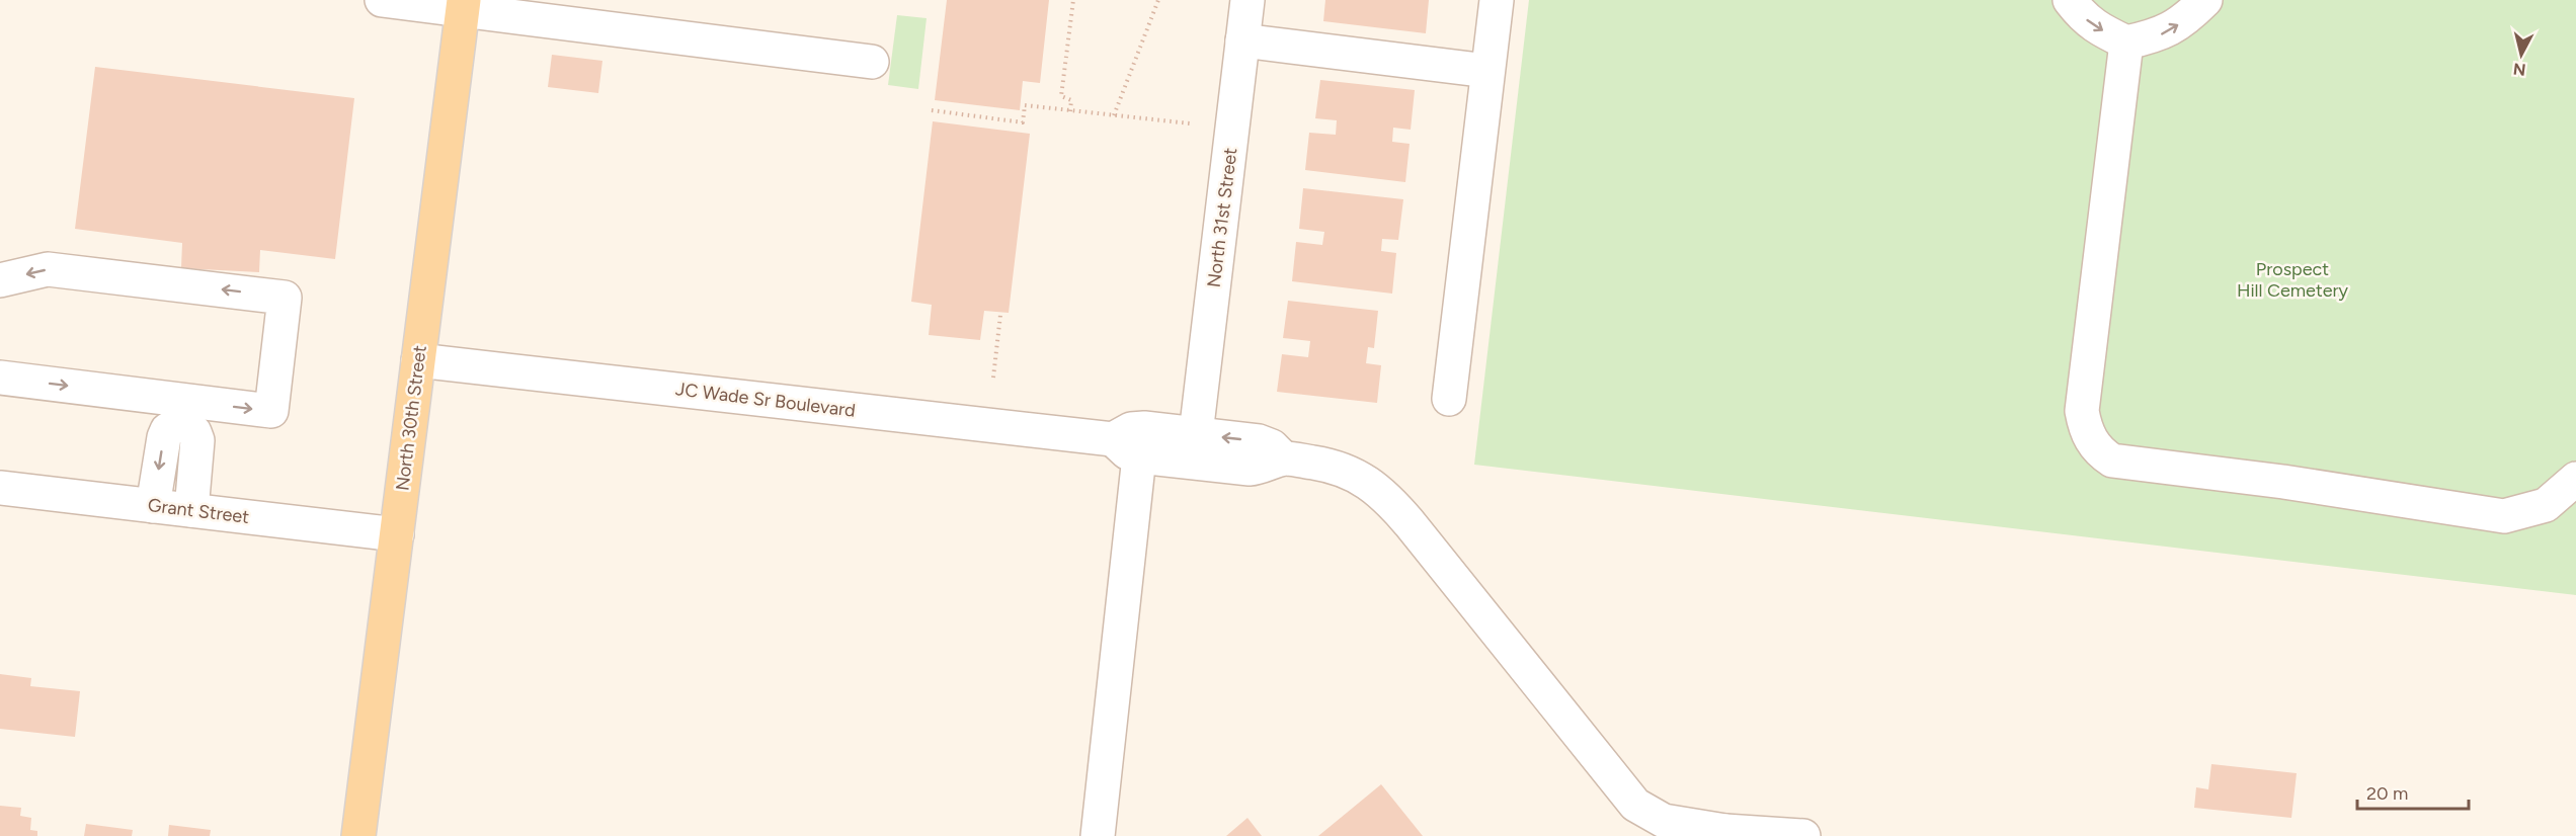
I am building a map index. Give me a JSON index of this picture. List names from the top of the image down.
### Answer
{
  "streets": {
    "main road": ["North 30th Street"],
    "street": ["North 31st Street", "JC Wade Sr Boulevard", "Grant Street"]
  },
  "crossings": [
    ["North 31st Street", "JC Wade Sr Boulevard"],
    ["JC Wade Sr Boulevard", "North 30th Street"],
    ["North 30th Street", "Grant Street"]
  ],
  "parks": ["Prospect Hill Cemetery"],
  "scale_bar": "20 m",
  "north": "bottom"
}
